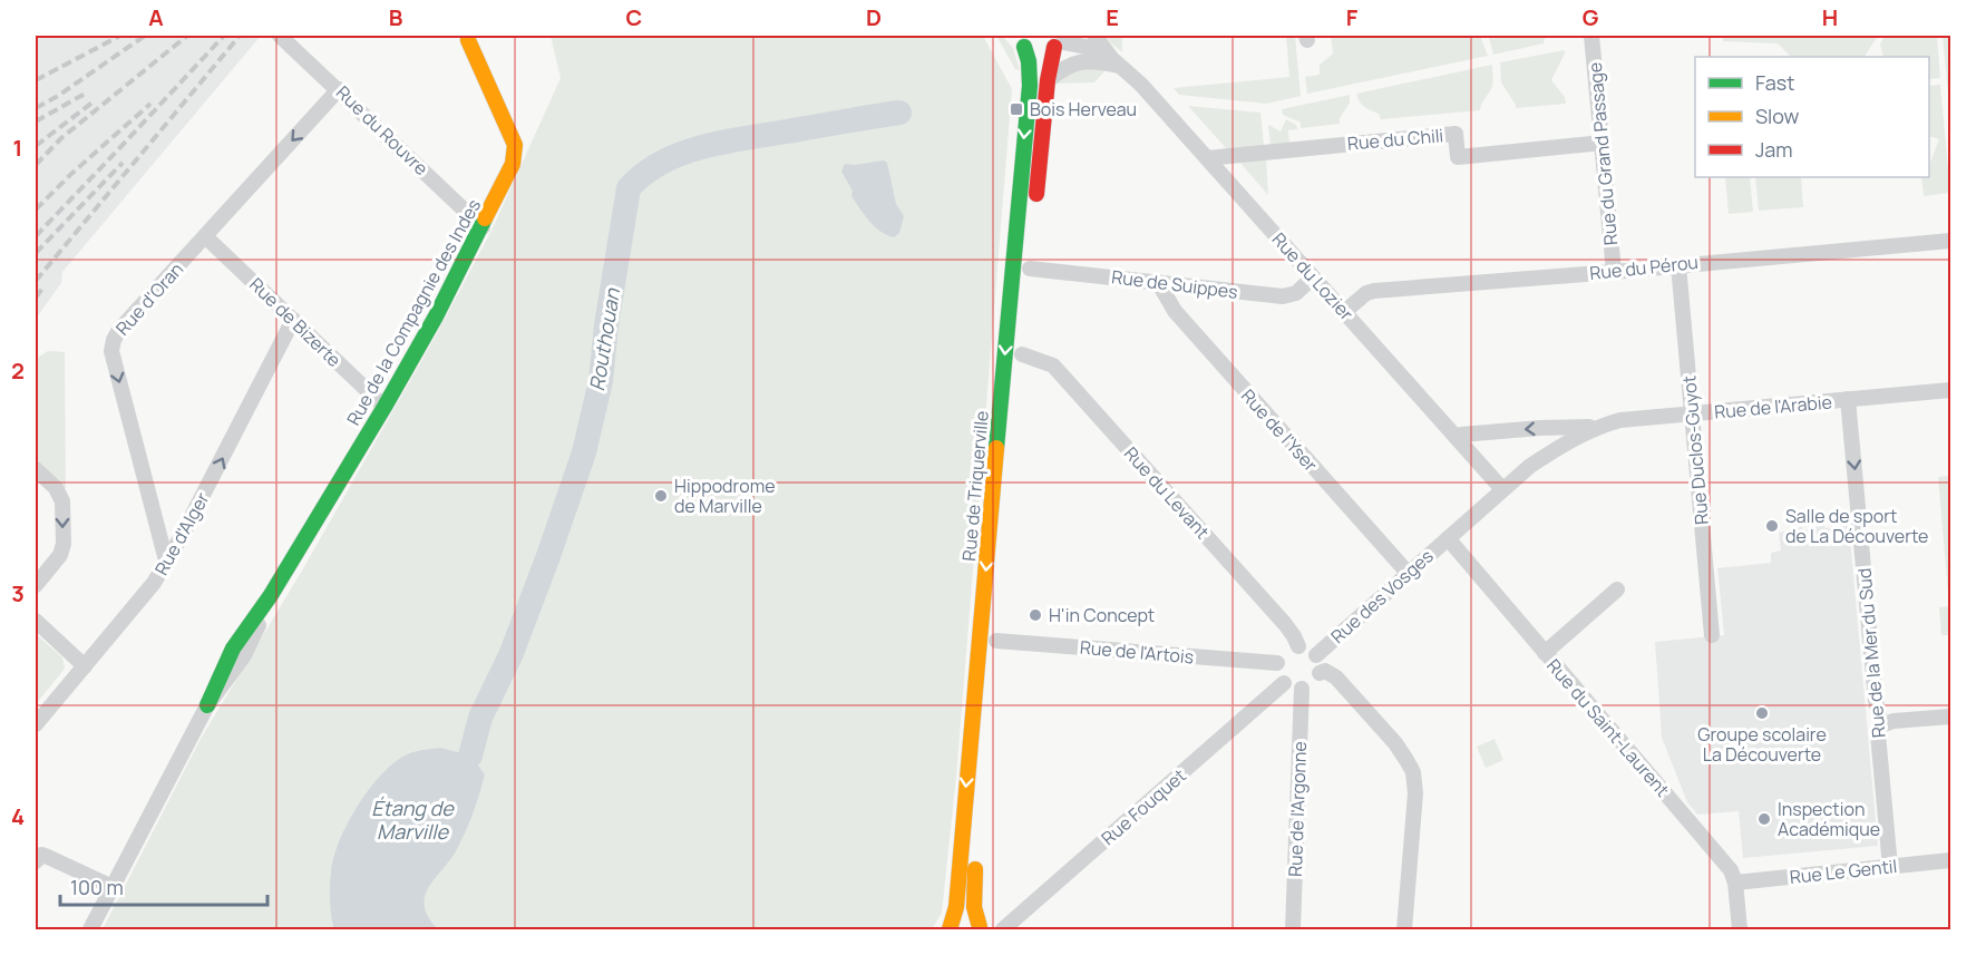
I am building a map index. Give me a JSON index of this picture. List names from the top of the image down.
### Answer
{
  "streets": {
    "main road": ["Rue de la Compagnie des Indes", "Rue de Triquerville"],
    "street": [
      "Rue du Rouvre",
      "Rue du Chili",
      "Rue du Grand Passage",
      "Rue du Pérou",
      "Rue du Lozier",
      "Rue de Suippes",
      "Rue d'Oran",
      "Rue de Bizerte",
      "Rue de l'Arabie",
      "Rue de l'Yser",
      "Rue Duclos-Guyot",
      "Rue du Levant",
      "Rue d'Alger",
      "Rue des Vosges",
      "Rue de l'Artois",
      "Rue de la Mer du Sud",
      "Rue du Saint-Laurent",
      "Rue Fouquet",
      "Rue de l'Argonne",
      "Rue Le Gentil"
    ]
  },
  "crossings": [
    ["Rue du Rouvre", "Rue d'Oran"],
    ["Rue du Rouvre", "Rue de la Compagnie des Indes"],
    ["Rue du Chili", "Rue du Grand Passage"],
    ["Rue du Chili", "Rue du Lozier"],
    ["Rue du Grand Passage", "Rue du Pérou"],
    ["Rue du Pérou", "Rue du Lozier"],
    ["Rue du Pérou", "Rue Duclos-Guyot"],
    ["Rue du Lozier", "Rue de Suippes"],
    ["Rue du Lozier", "Rue de l'Arabie"],
    ["Rue du Lozier", "Rue de Triquerville"],
    ["Rue de Suippes", "Rue de l'Yser"],
    ["Rue d'Oran", "Rue de Bizerte"],
    ["Rue d'Oran", "Rue d'Alger"],
    ["Rue de la Compagnie des Indes", "Rue de Bizerte"],
    ["Rue de Bizerte", "Rue d'Alger"],
    ["Rue de l'Arabie", "Rue Duclos-Guyot"],
    ["Rue de l'Arabie", "Rue des Vosges"],
    ["Rue de l'Arabie", "Rue de la Mer du Sud"],
    ["Rue de l'Arabie", "Rue du Saint-Laurent"],
    ["Rue de l'Yser", "Rue des Vosges"],
    ["Rue du Levant", "Rue des Vosges"],
    ["Rue du Levant", "Rue de l'Artois"],
    ["Rue du Levant", "Rue Fouquet"],
    ["Rue du Levant", "Rue de l'Argonne"],
    ["Rue des Vosges", "Rue de l'Artois"],
    ["Rue des Vosges", "Rue du Saint-Laurent"],
    ["Rue des Vosges", "Rue Fouquet"],
    ["Rue des Vosges", "Rue de l'Argonne"],
    ["Rue de l'Artois", "Rue Fouquet"],
    ["Rue de l'Artois", "Rue de l'Argonne"],
    ["Rue de la Mer du Sud", "Rue Le Gentil"],
    ["Rue du Saint-Laurent", "Rue Le Gentil"],
    ["Rue Fouquet", "Rue de l'Argonne"]
  ],
  "one_way": [
    "Rue d'Oran",
    "Rue de Triquerville",
    "Rue d'Alger",
    "Rue de la Mer du Sud"
  ],
  "water": ["Routhouan", "Étang de Marville"],
  "places": {
    "transit": ["Bois Herveau"],
    "other": [
      "Hippodrome de Marville",
      "Salle de sport de La Découverte",
      "H'in Concept",
      "Groupe scolaire La Découverte",
      "Inspection Académique"
    ]
  },
  "legend": ["Fast", "Slow", "Jam"],
  "scale_bar": "100 m",
  "grid": {
    "columns": [
      "A",
      "B",
      "C",
      "D",
      "E",
      "F",
      "G",
      "H"
    ],
    "rows": [
      "1",
      "2",
      "3",
      "4"
    ]
  }
}
